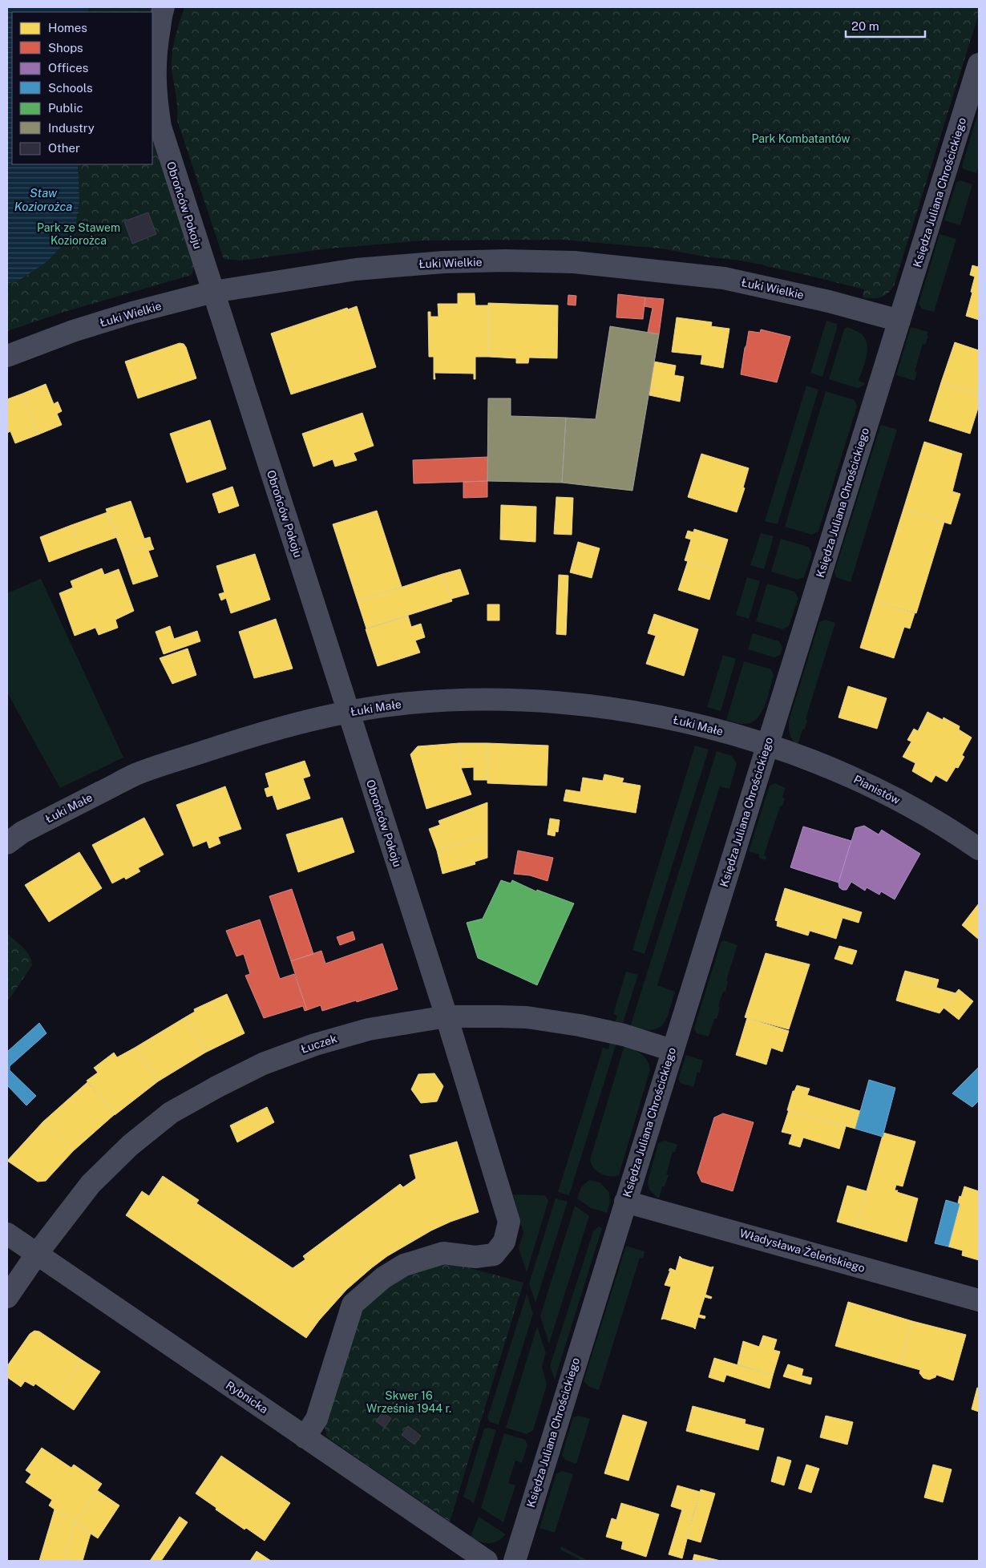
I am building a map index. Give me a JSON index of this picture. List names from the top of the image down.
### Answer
{
  "streets": {
    "street": [
      "Księdza Juliana Chrościckiego",
      "Obrońców Pokoju",
      "Łuki Wielkie",
      "Łuki Małe",
      "Pianistów",
      "Łuczek",
      "Władysława Żeleńskiego",
      "Rybnicka"
    ]
  },
  "crossings": [
    ["Księdza Juliana Chrościckiego", "Łuki Wielkie"],
    ["Księdza Juliana Chrościckiego", "Łuki Małe"],
    ["Księdza Juliana Chrościckiego", "Pianistów"],
    ["Księdza Juliana Chrościckiego", "Łuczek"],
    ["Księdza Juliana Chrościckiego", "Władysława Żeleńskiego"],
    ["Obrońców Pokoju", "Łuki Wielkie"],
    ["Obrońców Pokoju", "Łuki Małe"],
    ["Obrońców Pokoju", "Łuczek"],
    ["Obrońców Pokoju", "Rybnicka"],
    ["Łuki Małe", "Pianistów"],
    ["Łuczek", "Rybnicka"]
  ],
  "water": ["Staw Koziorożca"],
  "parks": ["Park Kombatantów", "Park ze Stawem Koziorożca", "Skwer 16 Września 1944 r."],
  "legend": [
    "Homes",
    "Shops",
    "Offices",
    "Schools",
    "Public",
    "Industry",
    "Other"
  ],
  "scale_bar": "20 m"
}
